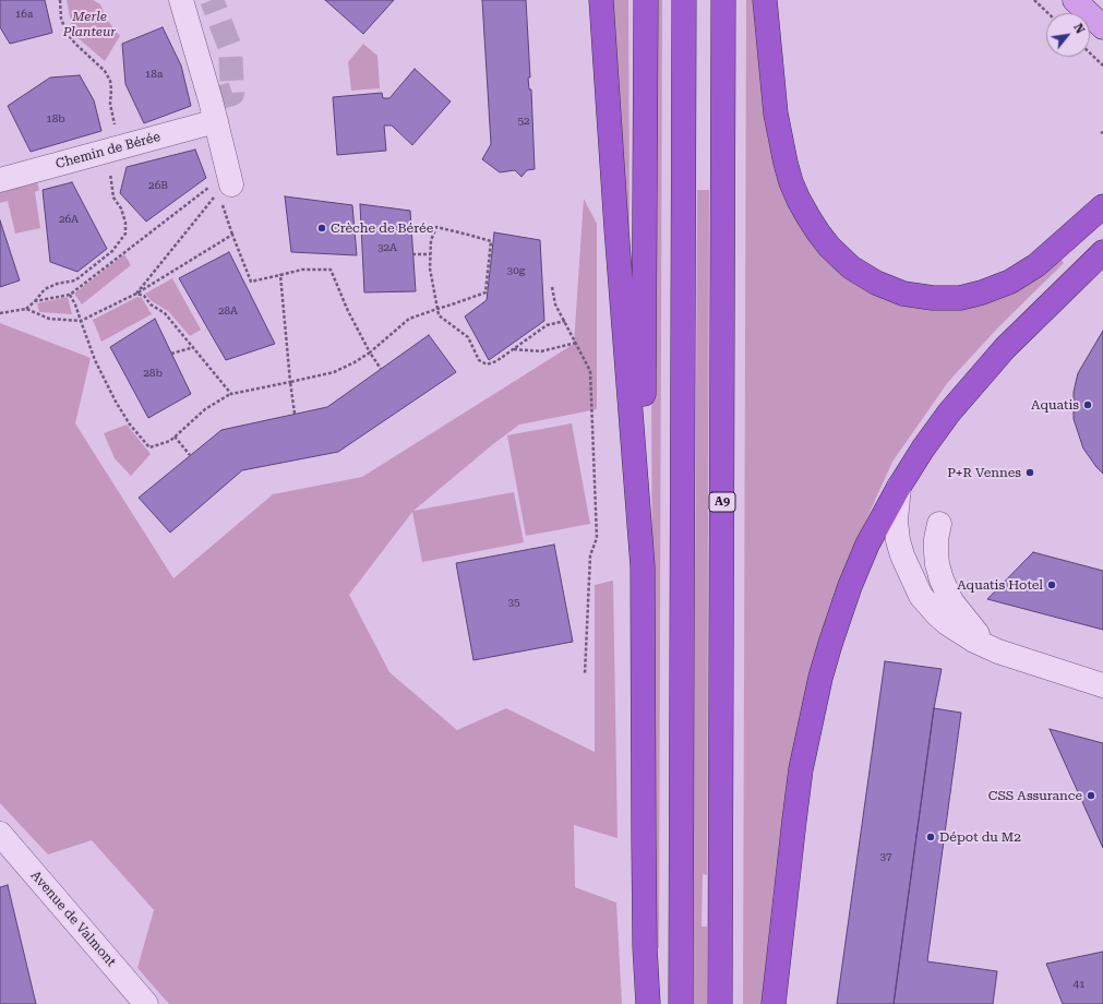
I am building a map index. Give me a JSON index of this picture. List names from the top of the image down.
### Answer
{
  "streets": {
    "highway": ["A9"],
    "street": ["Chemin de Bérée", "Avenue de Valmont"]
  },
  "parks": ["Merle Planteur"],
  "places": [
    "Crèche de Bérée",
    "Aquatis",
    "P+R Vennes",
    "Aquatis Hotel",
    "CSS Assurance",
    "Dépot du M2"
  ],
  "house_numbers": [
    "16a",
    "18a",
    "18b",
    "52",
    "26B",
    "26A",
    "32A",
    "30g",
    "28A",
    "28b",
    "35",
    "37",
    "41"
  ],
  "north": "top right"
}
